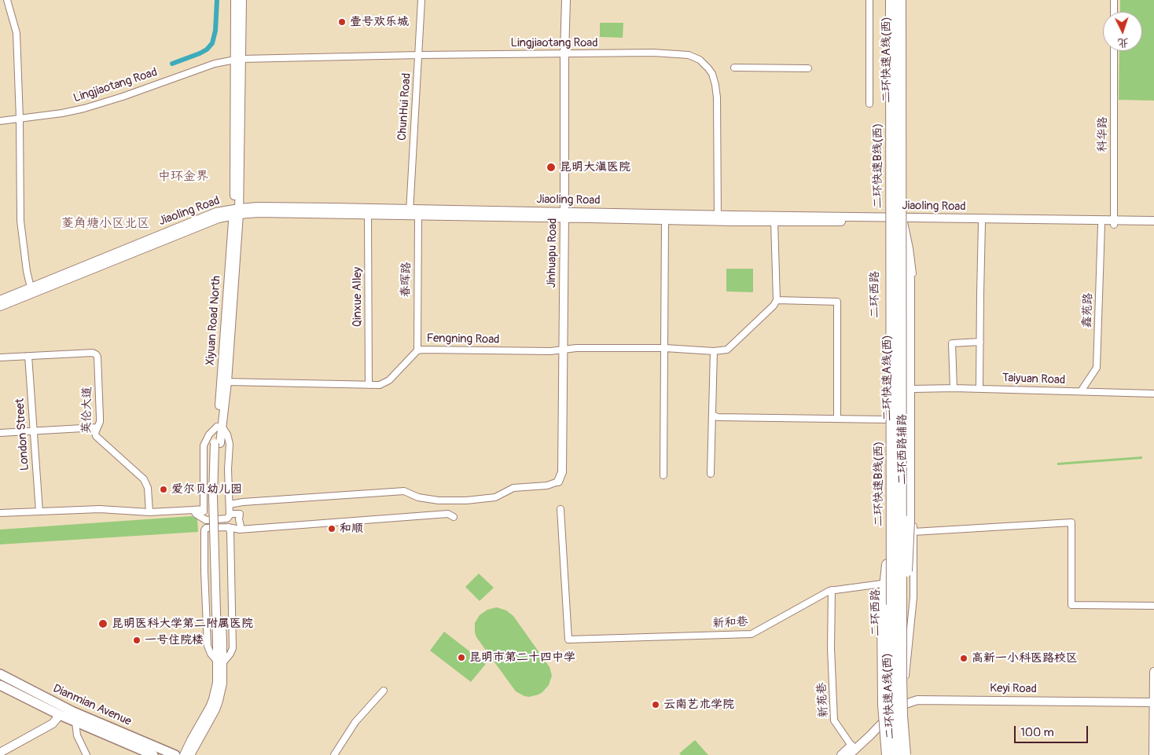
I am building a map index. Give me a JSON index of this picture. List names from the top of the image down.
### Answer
{
  "streets": {
    "highway": ["二环快速A线(西)", "二环快速B线(西)"],
    "main road": ["二环西路", "Dianmian Avenue"],
    "street": [
      "Lingjiaotang Road",
      "ChunHui Road",
      "科华路",
      "Jiaoling Road",
      "Jinhuapu Road",
      "春晖路",
      "Qinxue Alley",
      "鑫苑路",
      "Xiyuan Road North",
      "Fengning Road",
      "Taiyuan Road",
      "英伦大道",
      "London Street",
      "二环西路辅路",
      "新和巷",
      "Keyi Road",
      "新苑巷"
    ]
  },
  "crossings": [
    ["Lingjiaotang Road", "ChunHui Road"],
    ["Lingjiaotang Road", "Jiaoling Road"],
    ["Lingjiaotang Road", "Jinhuapu Road"],
    ["Lingjiaotang Road", "Xiyuan Road North"],
    ["ChunHui Road", "Jiaoling Road"],
    ["科华路", "Jiaoling Road"],
    ["Jiaoling Road", "Jinhuapu Road"],
    ["Jiaoling Road", "春晖路"],
    ["Jiaoling Road", "二环西路"],
    ["Jiaoling Road", "Qinxue Alley"],
    ["Jiaoling Road", "鑫苑路"],
    ["Jiaoling Road", "Xiyuan Road North"],
    ["Jiaoling Road", "二环西路辅路"],
    ["Jinhuapu Road", "Fengning Road"],
    ["春晖路", "Fengning Road"],
    ["二环西路", "二环西路辅路"],
    ["二环西路", "Keyi Road"],
    ["Qinxue Alley", "Fengning Road"],
    ["鑫苑路", "Taiyuan Road"],
    ["Xiyuan Road North", "Fengning Road"],
    ["Taiyuan Road", "二环西路辅路"],
    ["英伦大道", "London Street"],
    ["新和巷", "新苑巷"]
  ],
  "districts": ["中环金界", "菱角塘小区北区"],
  "places": [
    "壹号欢乐城",
    "昆明大滇医院",
    "爱尔贝幼儿园",
    "和顺",
    "昆明医科大学第二附属医院",
    "一号住院楼",
    "昆明市第二十四中学",
    "高新一小科医路校区",
    "云南艺术学院"
  ],
  "scale_bar": "100 m",
  "north": "bottom"
}
